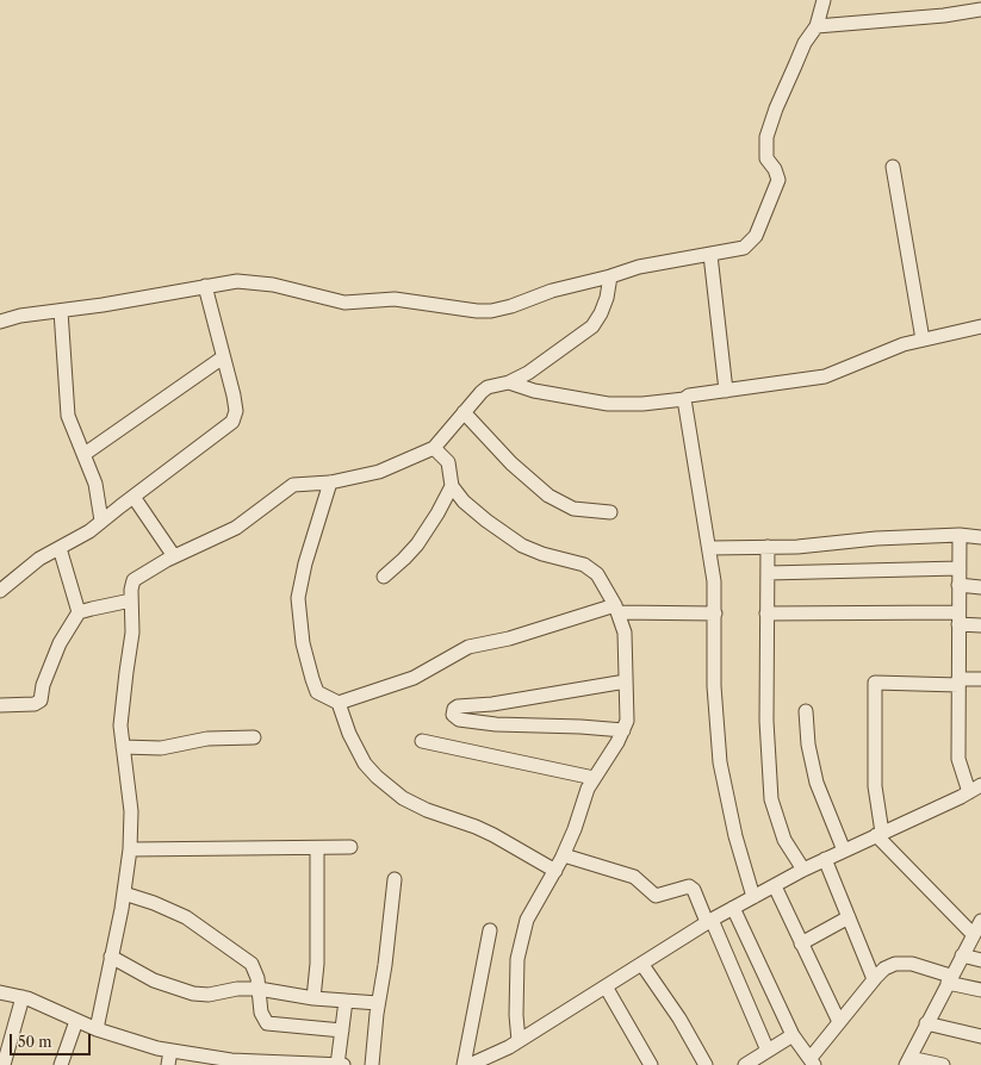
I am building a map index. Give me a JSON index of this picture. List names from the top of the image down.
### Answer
{
  "scale_bar": "50 m"
}
